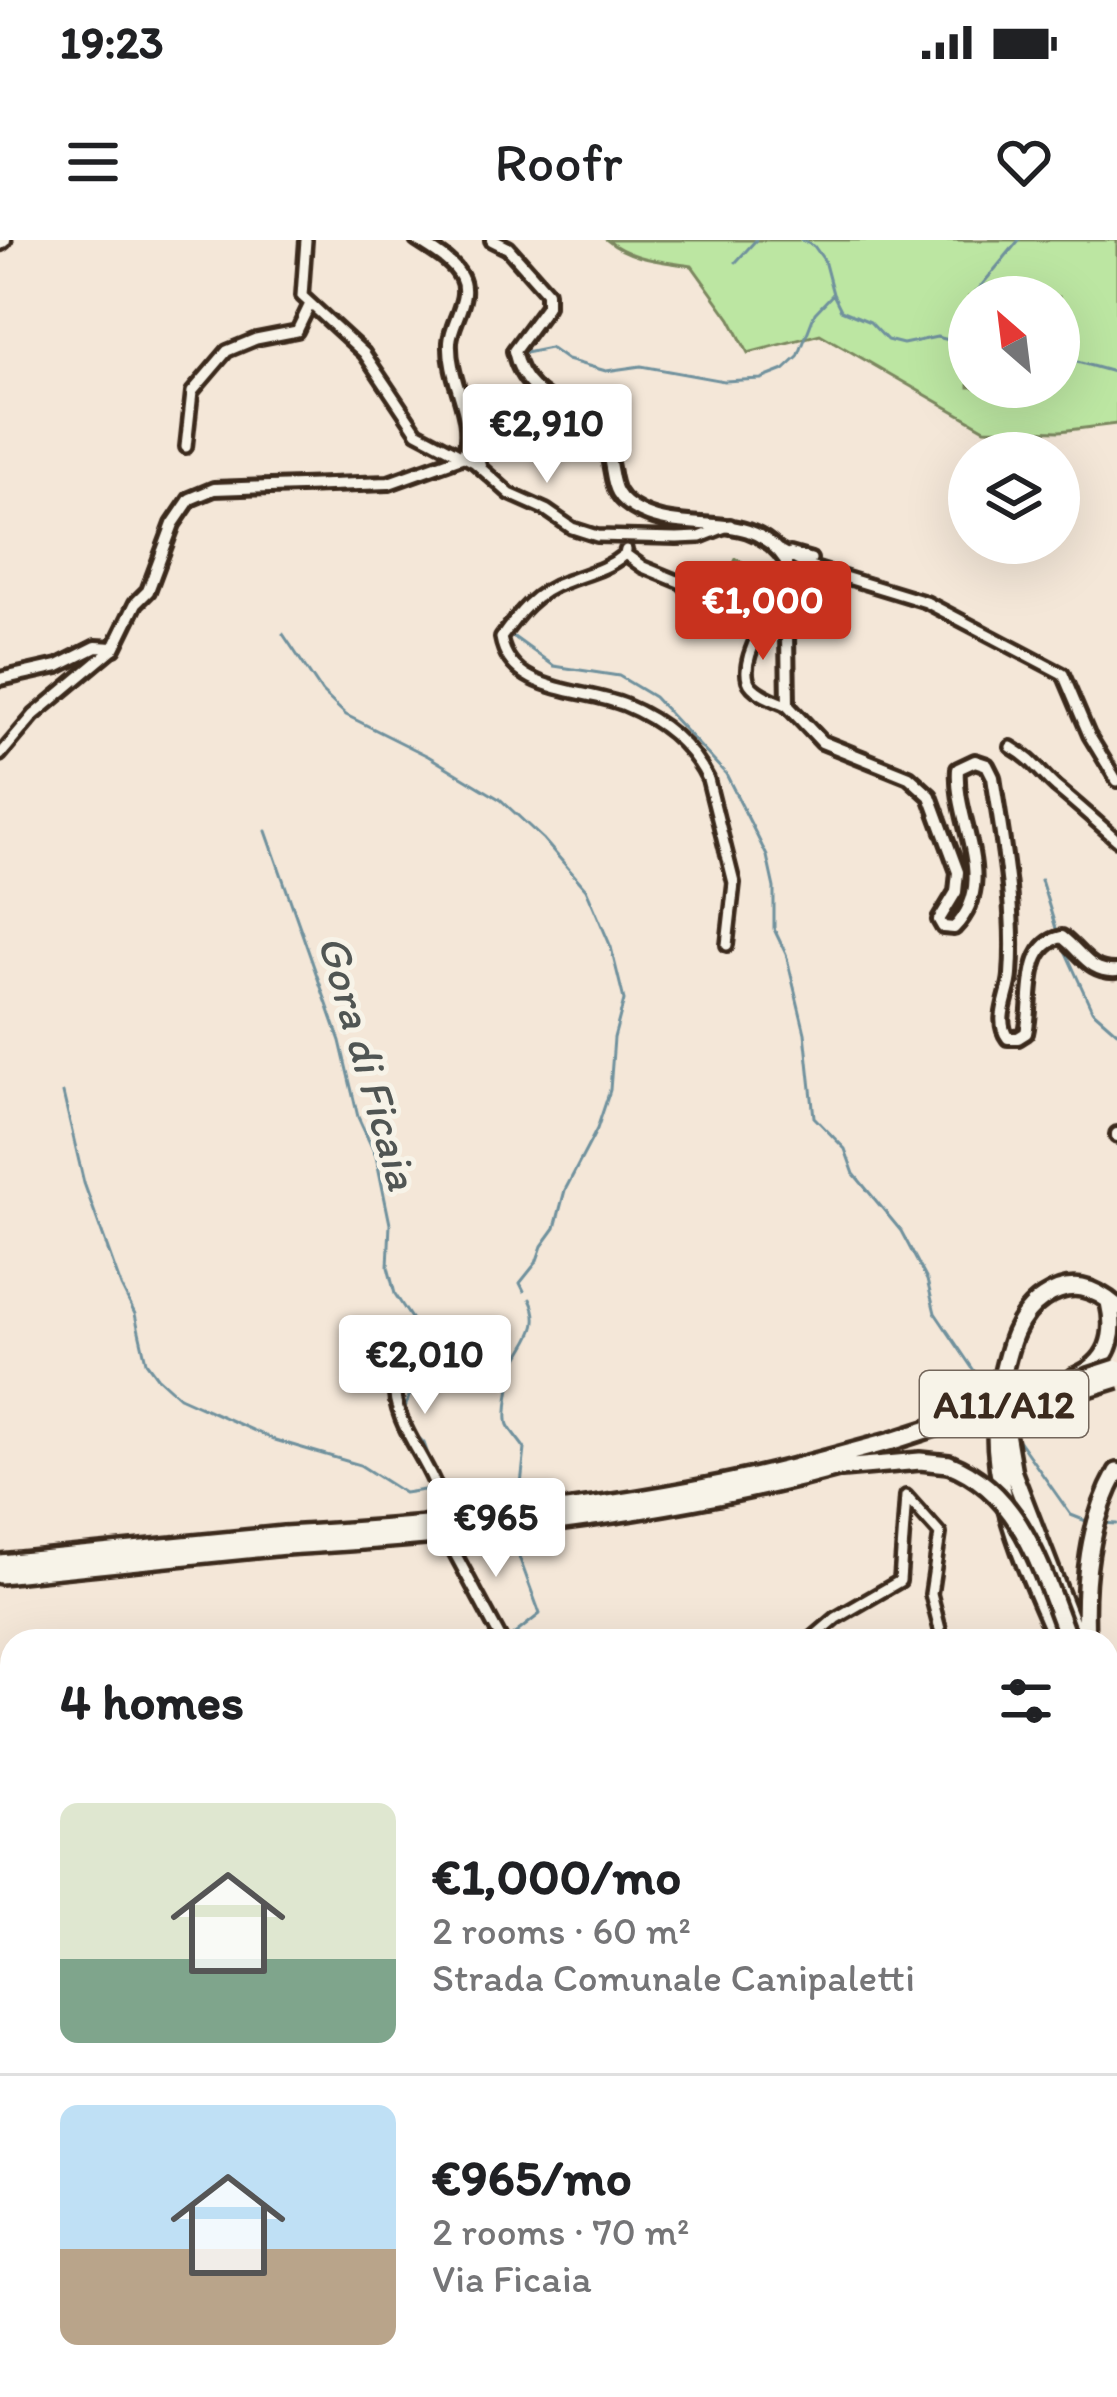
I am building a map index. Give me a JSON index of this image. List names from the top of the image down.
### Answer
{
  "streets": {
    "highway": ["A11/A12"]
  },
  "water": ["Gora di Ficaia"],
  "north": "top left",
  "page": {
    "status": "19:23",
    "header": "Roofr",
    "price": [
      "€2,910",
      "€1,000",
      "€2,010",
      "€965"
    ],
    "heading": "4 homes",
    "list": [
      {
        "name": "€1,000/mo",
        "note": "2 rooms · 60 m² · Strada Comunale Canipaletti"
      },
      {
        "name": "€965/mo",
        "note": "2 rooms · 70 m² · Via Ficaia"
      }
    ]
  }
}
